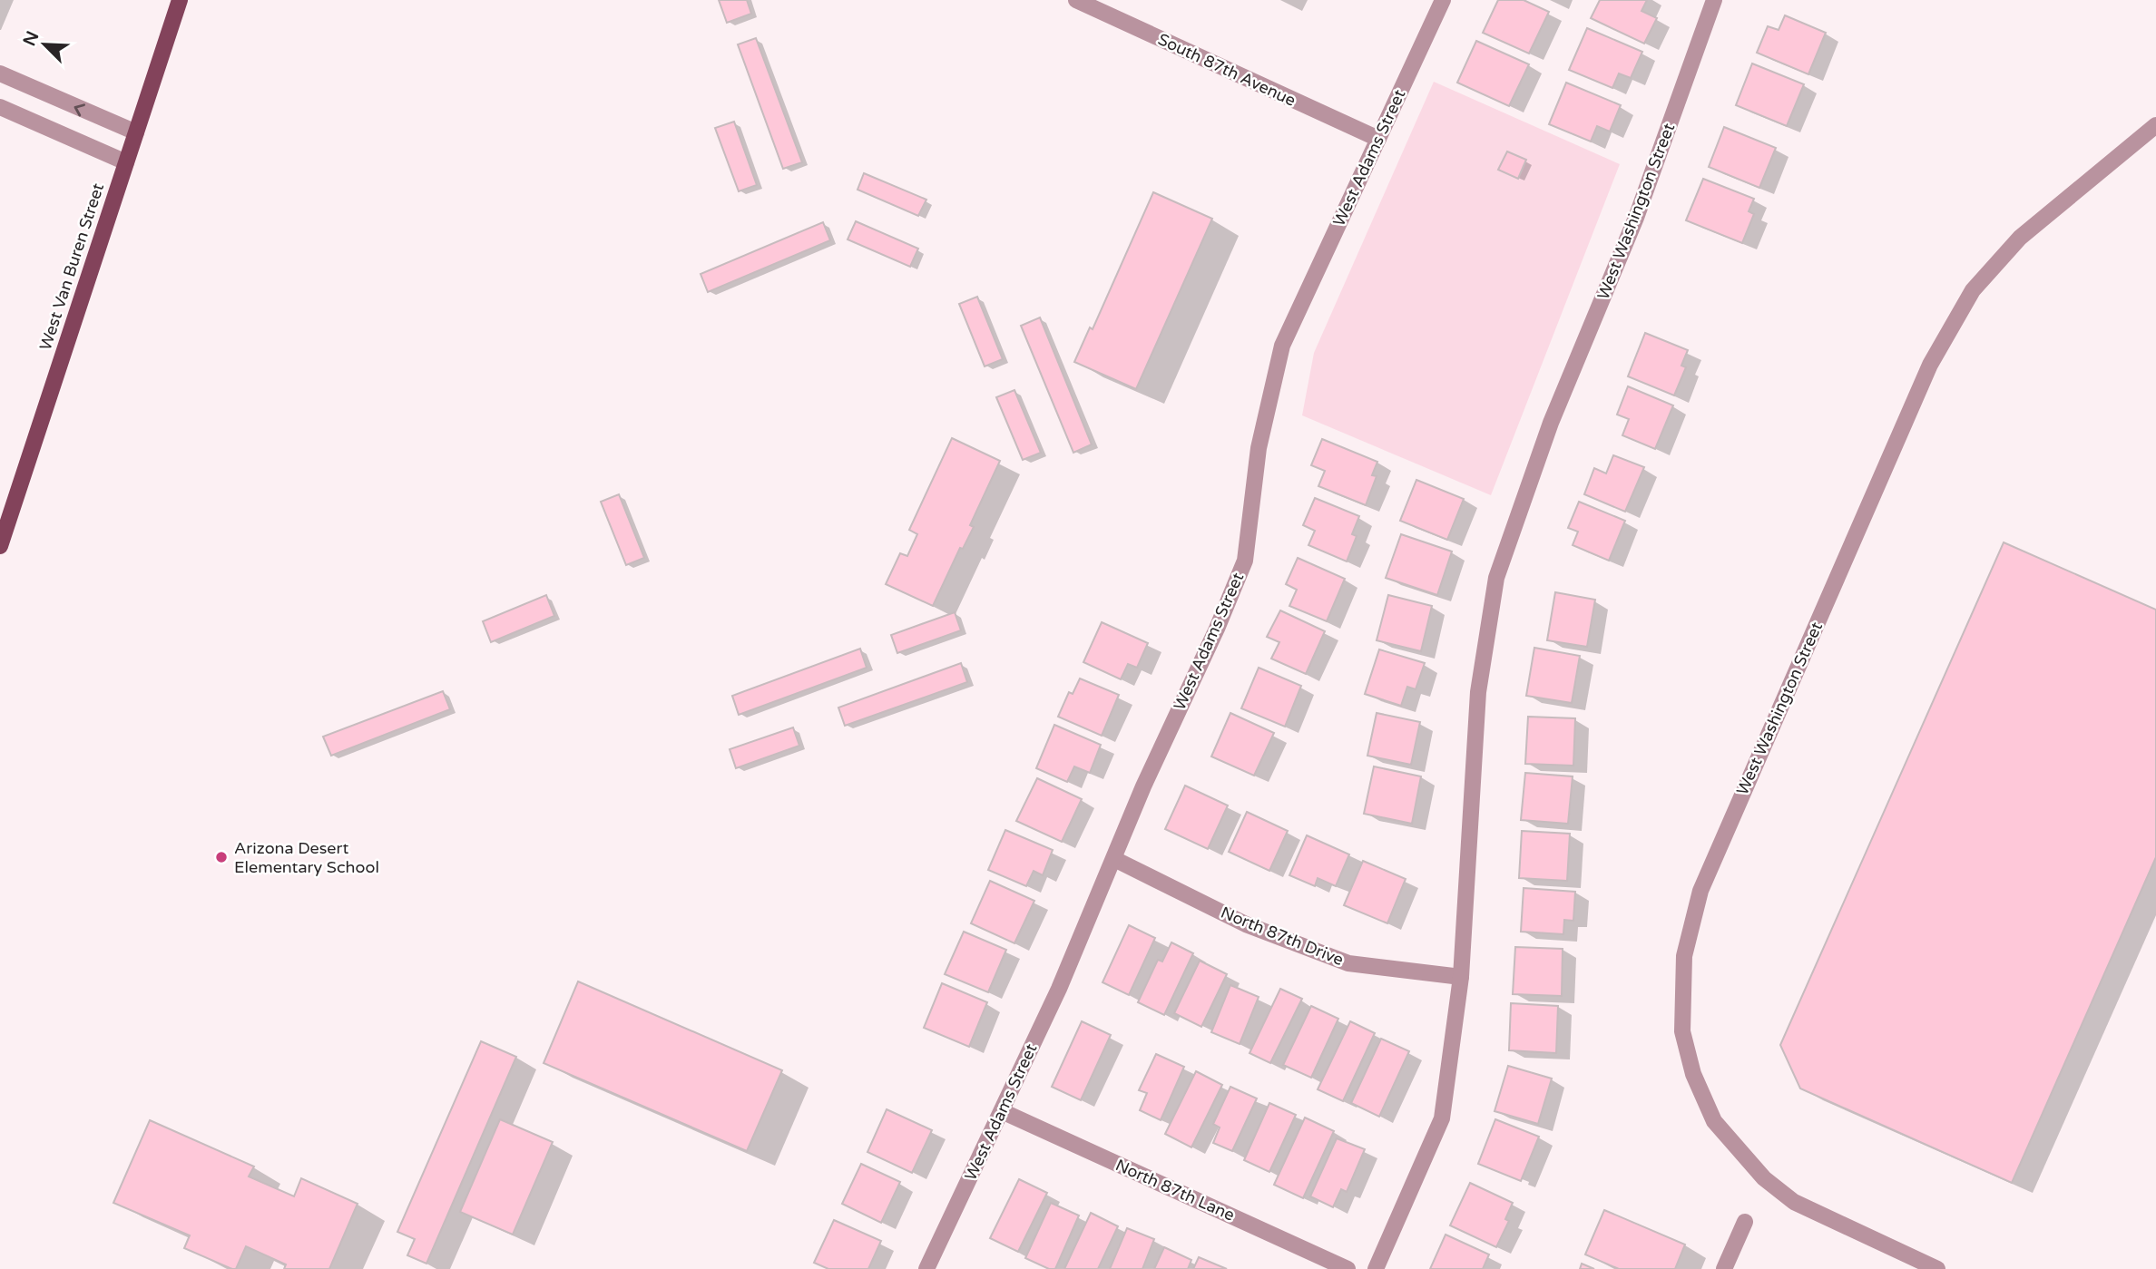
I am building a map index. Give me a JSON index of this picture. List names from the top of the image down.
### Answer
{
  "streets": {
    "main road": ["West Van Buren Street"],
    "street": [
      "South 87th Avenue",
      "West Adams Street",
      "West Washington Street",
      "North 87th Drive",
      "North 87th Lane"
    ]
  },
  "crossings": [
    ["South 87th Avenue", "West Adams Street"],
    ["West Adams Street", "North 87th Drive"],
    ["West Adams Street", "North 87th Lane"],
    ["West Washington Street", "North 87th Drive"]
  ],
  "places": ["Arizona Desert Elementary School"],
  "north": "top left"
}
